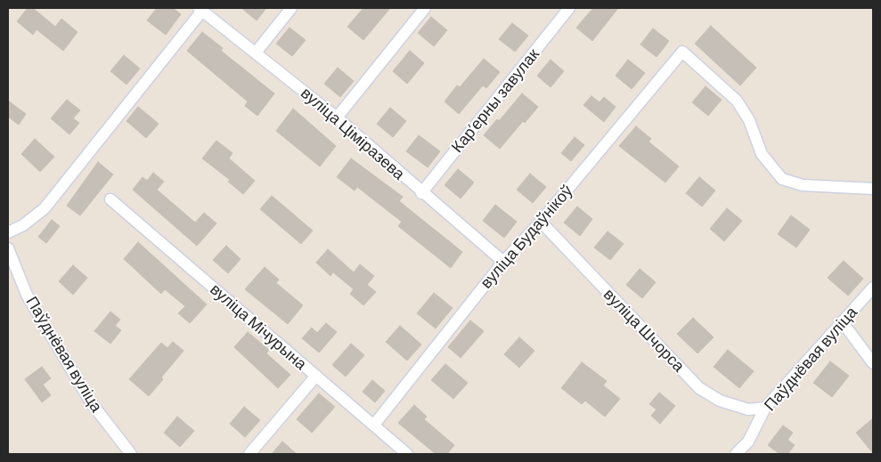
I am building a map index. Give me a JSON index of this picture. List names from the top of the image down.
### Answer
{
  "streets": {
    "street": [
      "Карʼерны завулак",
      "вуліца Ціміразева",
      "вуліца Будаўнікоў",
      "вуліца Мічурына",
      "вуліца Шчорса",
      "Паўднёвая вуліца"
    ]
  },
  "crossings": [
    ["Карʼерны завулак", "вуліца Ціміразева"],
    ["вуліца Ціміразева", "вуліца Будаўнікоў"],
    ["вуліца Будаўнікоў", "вуліца Мічурына"],
    ["вуліца Будаўнікоў", "вуліца Шчорса"],
    ["вуліца Шчорса", "Паўднёвая вуліца"]
  ]
}
